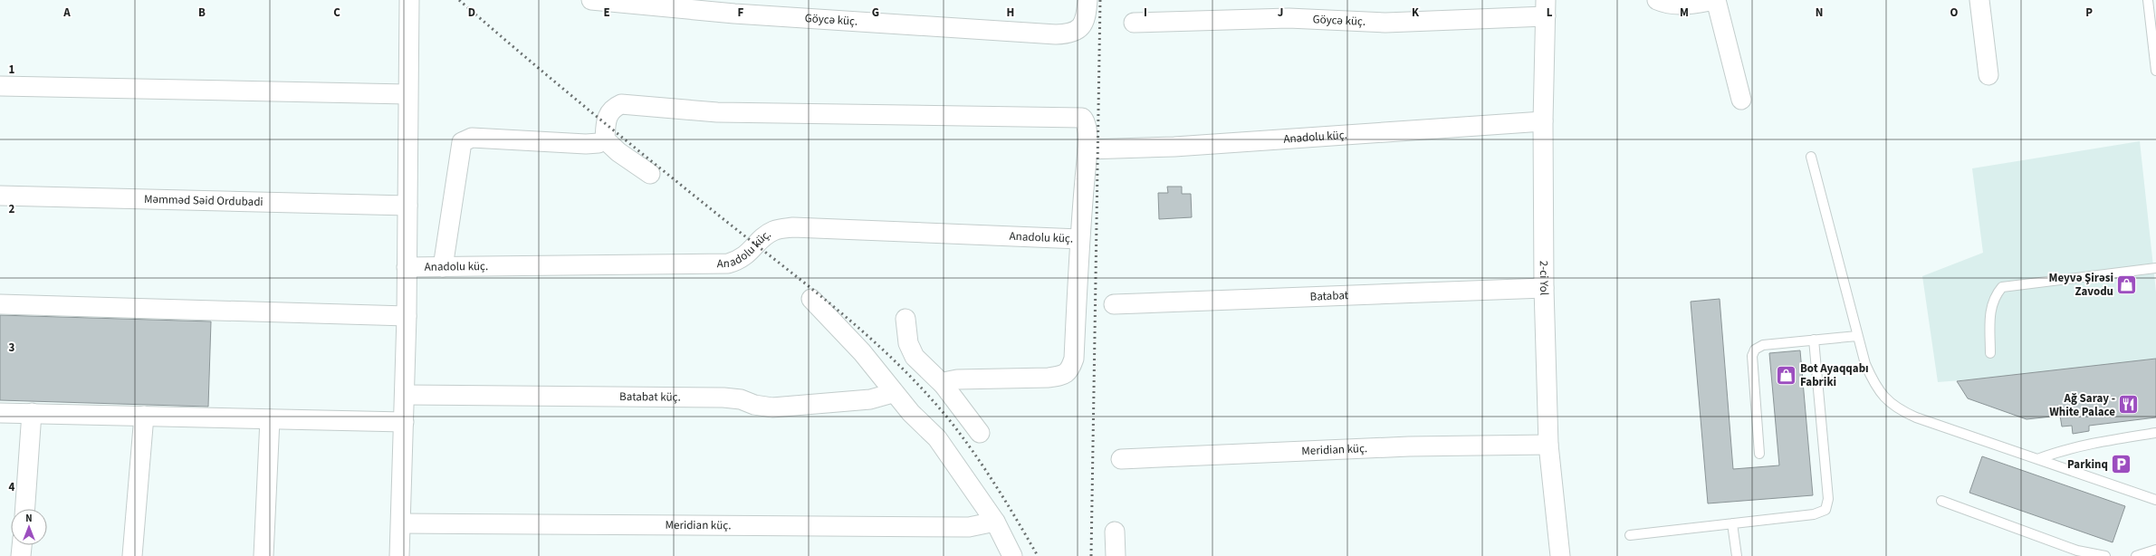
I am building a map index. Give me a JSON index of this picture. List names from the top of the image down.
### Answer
{
  "streets": {
    "street": [
      "Göycə küç.",
      "Anadolu küç.",
      "Məmməd Səid Ordubadi",
      "2-ci Yol",
      "Batabat",
      "Batabat küç.",
      "Meridian küç."
    ]
  },
  "crossings": [
    ["Göycə küç.", "2-ci Yol"],
    ["Anadolu küç.", "2-ci Yol"],
    ["2-ci Yol", "Batabat"],
    ["2-ci Yol", "Meridian küç."]
  ],
  "places": {
    "shop": ["Meyvə Şirəsi Zavodu", "Bot Ayaqqabı Fabriki"],
    "restaurant": ["Ağ Saray - White Palace"],
    "parking": ["Parkinq"]
  },
  "north": "top",
  "grid": {
    "columns": [
      "A",
      "B",
      "C",
      "D",
      "E",
      "F",
      "G",
      "H",
      "I",
      "J",
      "K",
      "L",
      "M",
      "N",
      "O",
      "P"
    ],
    "rows": [
      "1",
      "2",
      "3",
      "4"
    ]
  }
}
